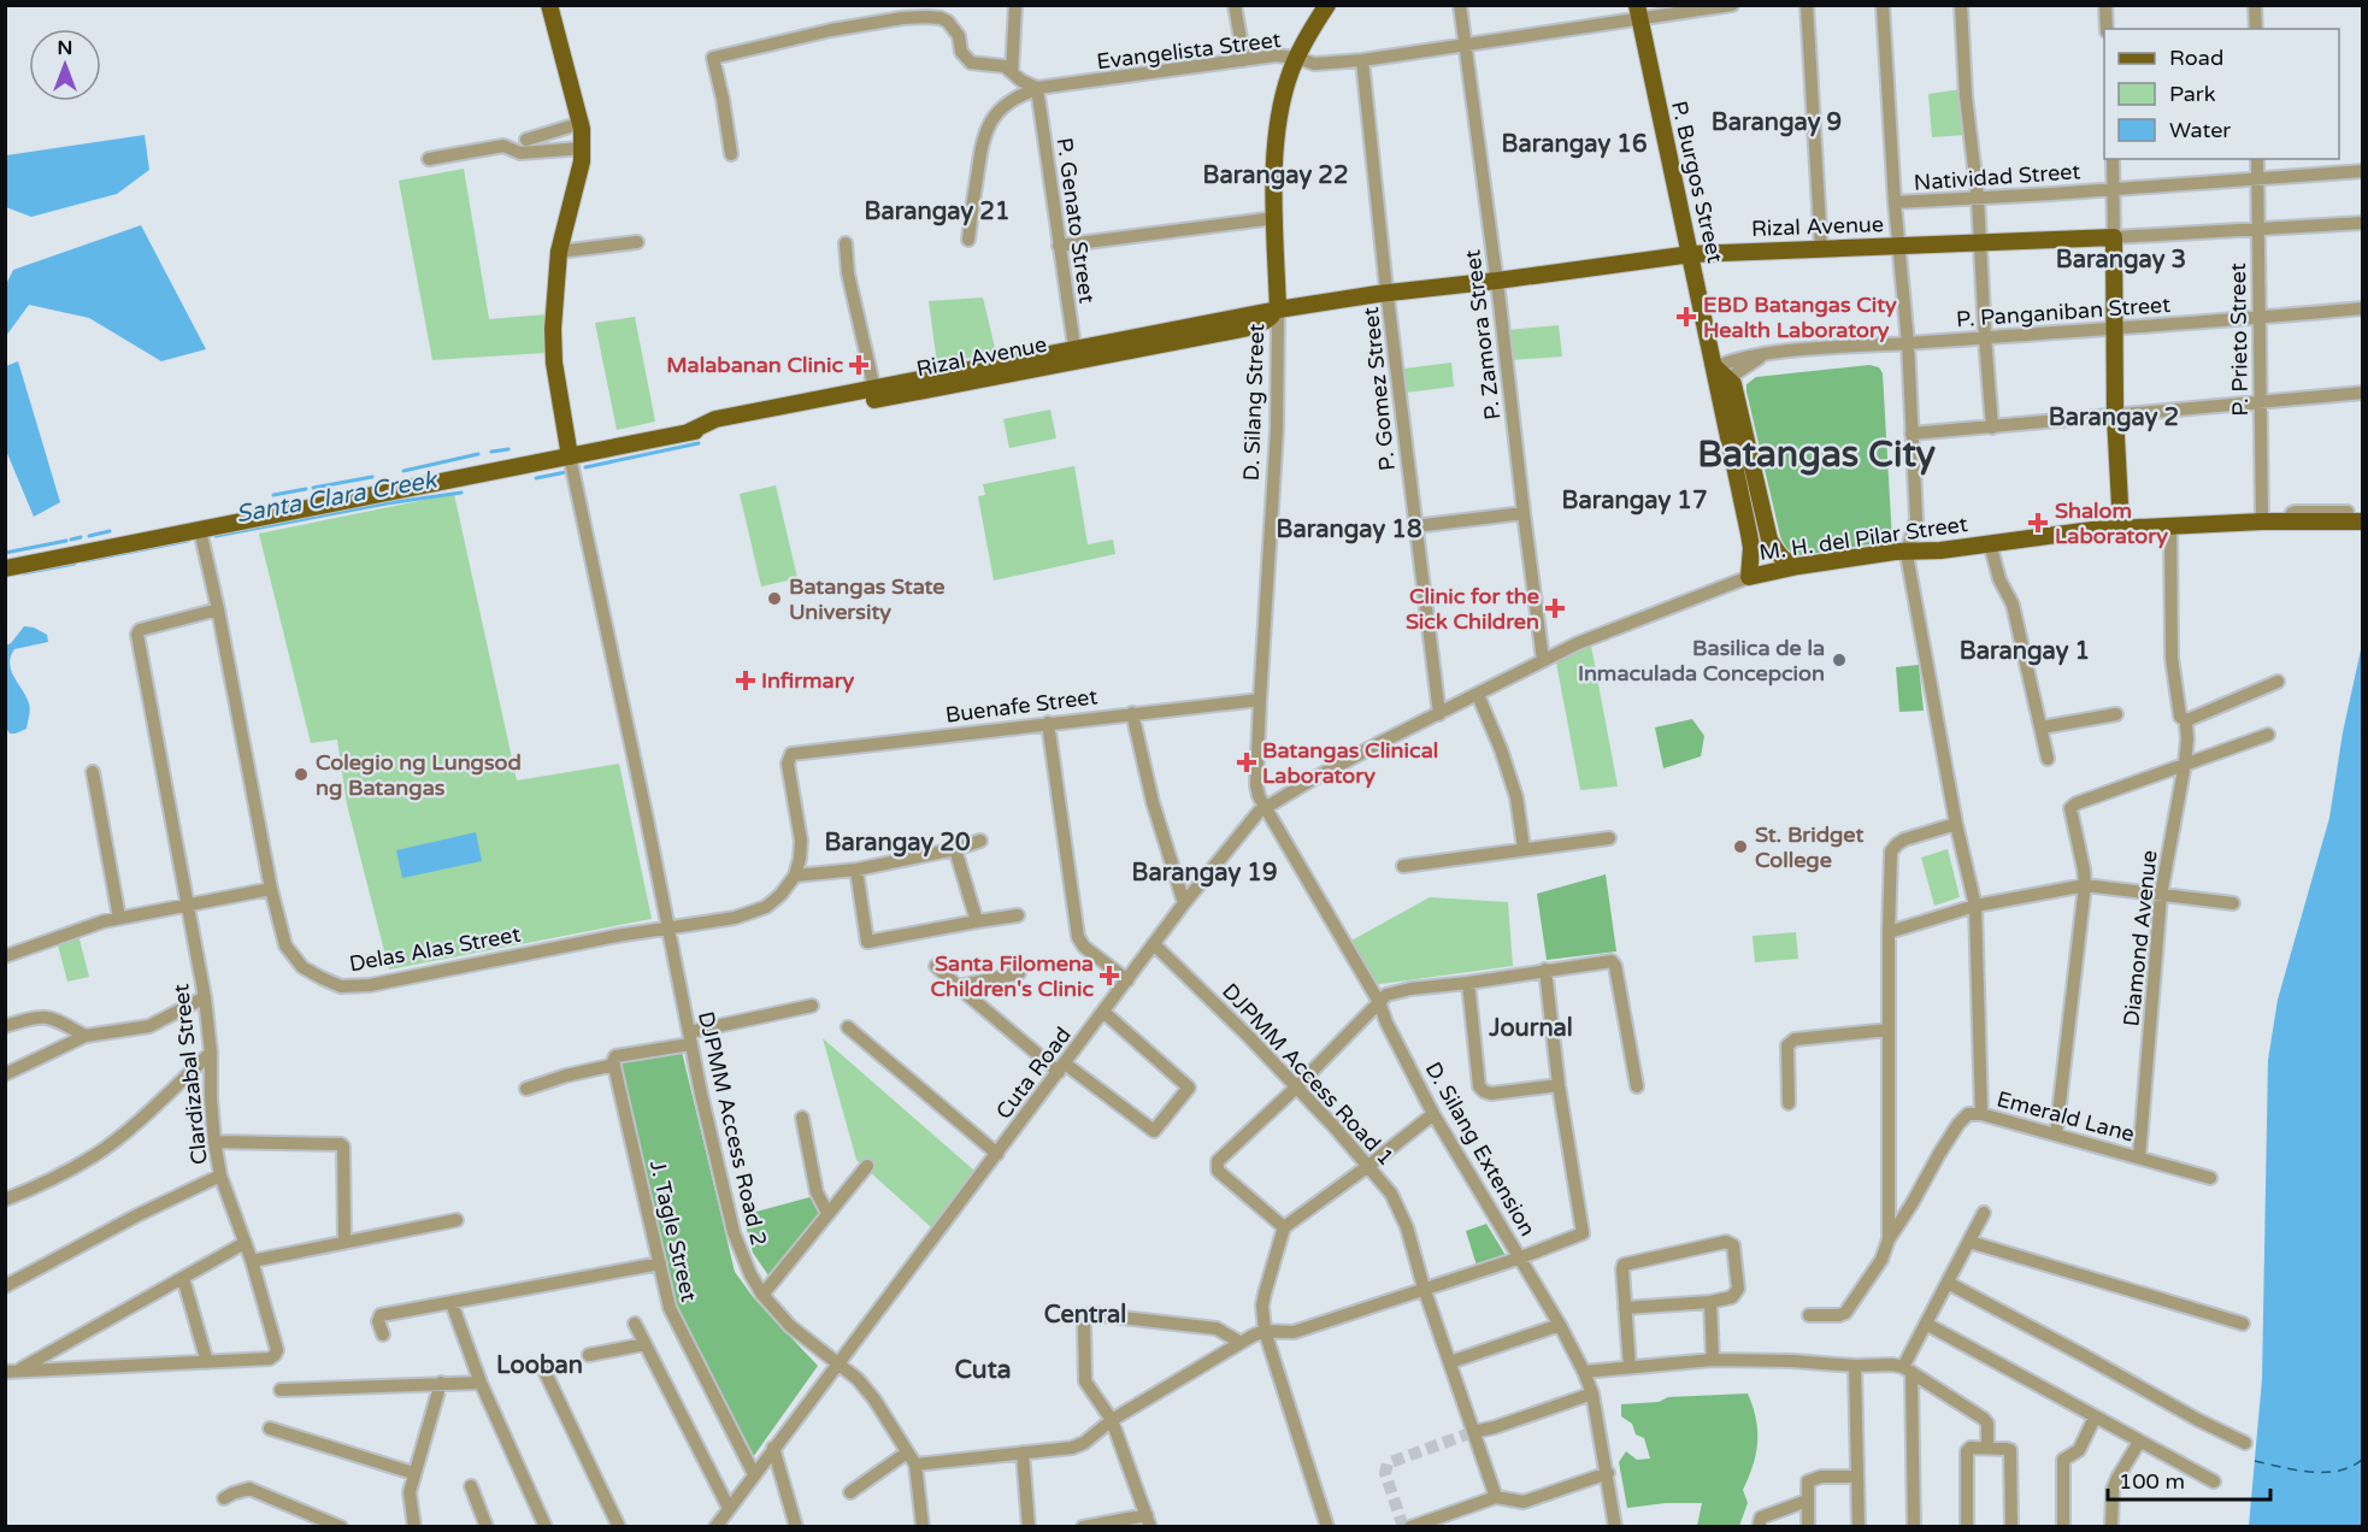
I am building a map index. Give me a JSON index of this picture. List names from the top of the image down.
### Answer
{
  "streets": {
    "main road": [
      "P. Burgos Street",
      "Rizal Avenue",
      "D. Silang Street",
      "M. H. del Pilar Street"
    ],
    "street": [
      "Evangelista Street",
      "Natividad Street",
      "P. Genato Street",
      "P. Panganiban Street",
      "P. Zamora Street",
      "P. Prieto Street",
      "P. Gomez Street",
      "Buenafe Street",
      "Diamond Avenue",
      "Delas Alas Street",
      "Cuta Road",
      "Clardizabal Street",
      "DJPMM Access Road 1",
      "Emerald Lane",
      "DJPMM Access Road 2",
      "D. Silang Extension",
      "J. Tagle Street"
    ]
  },
  "crossings": [
    ["Evangelista Street", "P. Burgos Street"],
    ["Evangelista Street", "P. Genato Street"],
    ["Evangelista Street", "P. Zamora Street"],
    ["Evangelista Street", "P. Gomez Street"],
    ["Evangelista Street", "D. Silang Street"],
    ["Natividad Street", "P. Prieto Street"],
    ["P. Burgos Street", "Rizal Avenue"],
    ["P. Burgos Street", "P. Panganiban Street"],
    ["P. Burgos Street", "M. H. del Pilar Street"],
    ["P. Genato Street", "Rizal Avenue"],
    ["Rizal Avenue", "P. Zamora Street"],
    ["Rizal Avenue", "P. Prieto Street"],
    ["Rizal Avenue", "P. Gomez Street"],
    ["Rizal Avenue", "D. Silang Street"],
    ["Rizal Avenue", "Delas Alas Street"],
    ["Rizal Avenue", "DJPMM Access Road 2"],
    ["P. Panganiban Street", "P. Prieto Street"],
    ["P. Zamora Street", "M. H. del Pilar Street"],
    ["P. Prieto Street", "M. H. del Pilar Street"],
    ["P. Gomez Street", "M. H. del Pilar Street"],
    ["D. Silang Street", "M. H. del Pilar Street"],
    ["D. Silang Street", "Buenafe Street"],
    ["D. Silang Street", "Cuta Road"],
    ["D. Silang Street", "D. Silang Extension"],
    ["M. H. del Pilar Street", "Cuta Road"],
    ["M. H. del Pilar Street", "D. Silang Extension"],
    ["Buenafe Street", "Delas Alas Street"],
    ["Diamond Avenue", "Emerald Lane"],
    ["Delas Alas Street", "Clardizabal Street"],
    ["Delas Alas Street", "DJPMM Access Road 2"],
    ["Cuta Road", "DJPMM Access Road 1"],
    ["Cuta Road", "DJPMM Access Road 2"],
    ["Cuta Road", "D. Silang Extension"],
    ["Cuta Road", "J. Tagle Street"]
  ],
  "districts": [
    "Barangay 9",
    "Barangay 16",
    "Barangay 22",
    "Barangay 21",
    "Barangay 3",
    "Barangay 2",
    "Batangas City",
    "Barangay 17",
    "Barangay 18",
    "Barangay 1",
    "Barangay 20",
    "Barangay 19",
    "Journal",
    "Central",
    "Looban",
    "Cuta"
  ],
  "water": ["Santa Clara Creek"],
  "places": {
    "health": [
      "EBD Batangas City Health Laboratory",
      "Malabanan Clinic",
      "Shalom Laboratory",
      "Clinic for the Sick Children",
      "Infirmary",
      "Batangas Clinical Laboratory",
      "Santa Filomena Children's Clinic"
    ],
    "other": [
      "Batangas State University",
      "Basilica de la Inmaculada Concepcion",
      "Colegio ng Lungsod ng Batangas",
      "St. Bridget College"
    ]
  },
  "legend": ["Road", "Park", "Water"],
  "scale_bar": "100 m",
  "north": "top"
}
